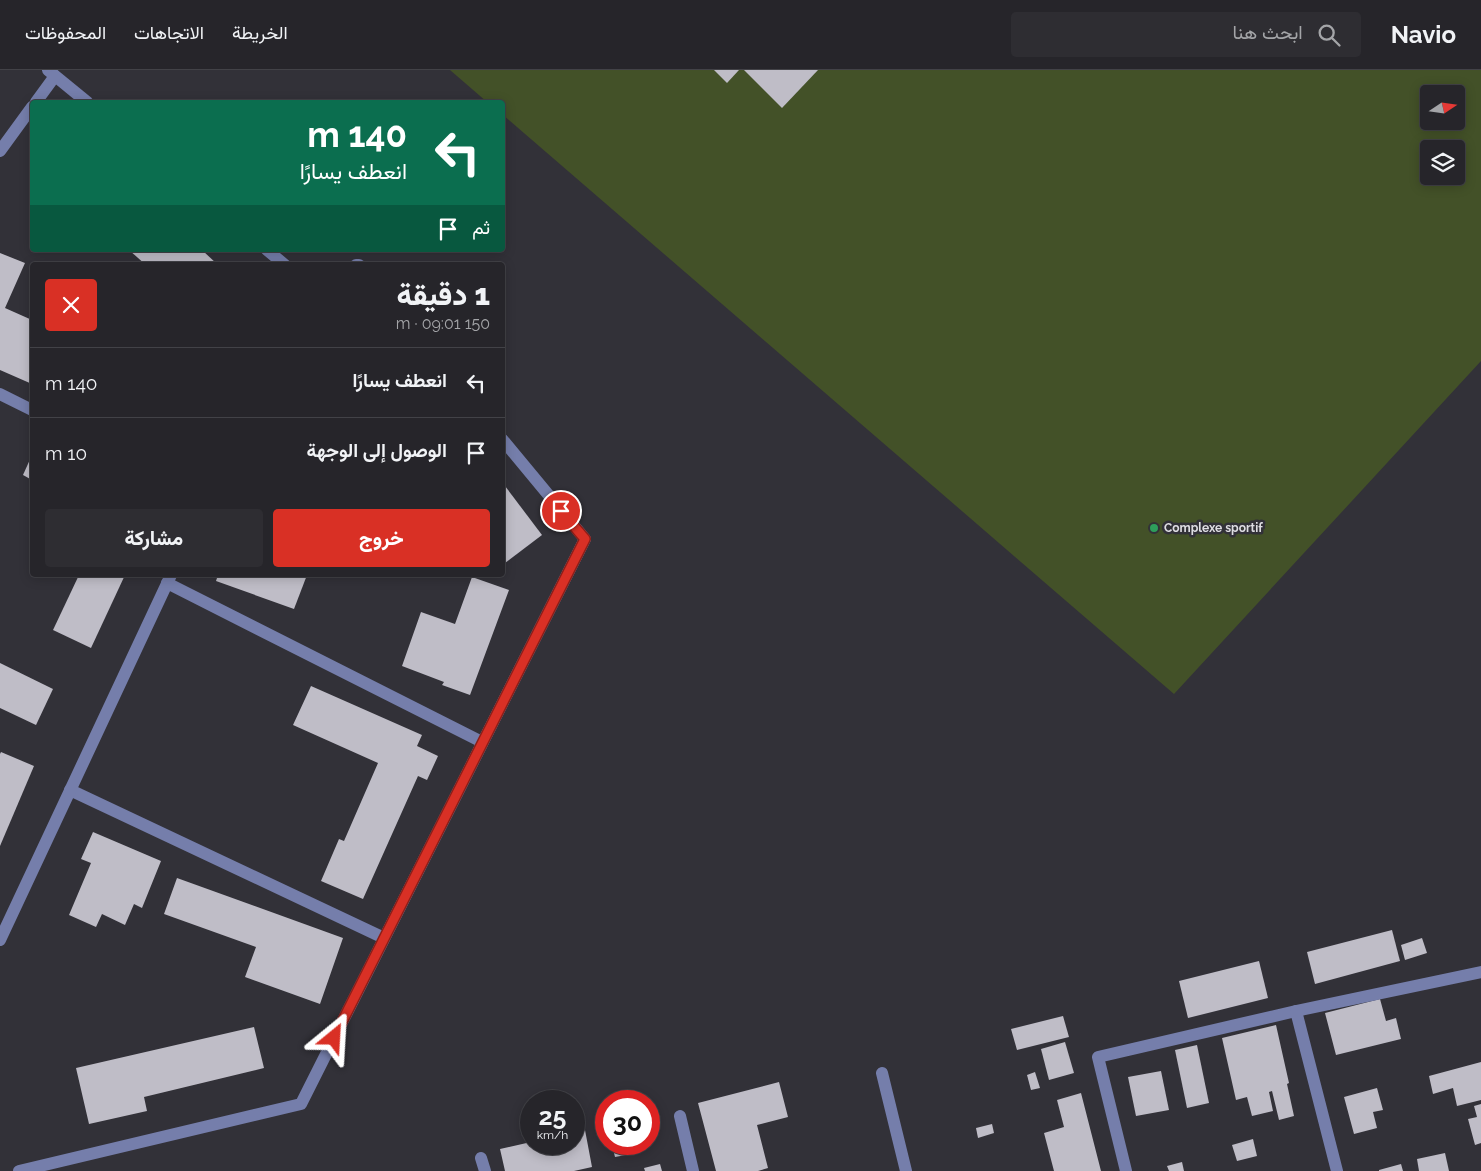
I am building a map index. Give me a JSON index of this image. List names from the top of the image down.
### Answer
{
  "places": ["Complexe sportif"],
  "north": "right",
  "page": {
    "header": "Navio",
    "search": "ابحث هنا",
    "nav": ["الخريطة", "الاتجاهات", "المحفوظات"],
    "turn": ["140 m", "انعطف يسارًا"],
    "then": "ثم",
    "heading": ["1 دقيقة", "150 m · 09:01"],
    "list": [
      {
        "name": "انعطف يسارًا",
        "value": "140 m"
      },
      {
        "name": "الوصول إلى الوجهة",
        "value": "10 m"
      }
    ],
    "buttons": ["خروج", "مشاركة"],
    "speed": "25 km/h",
    "limit": "30"
  }
}
